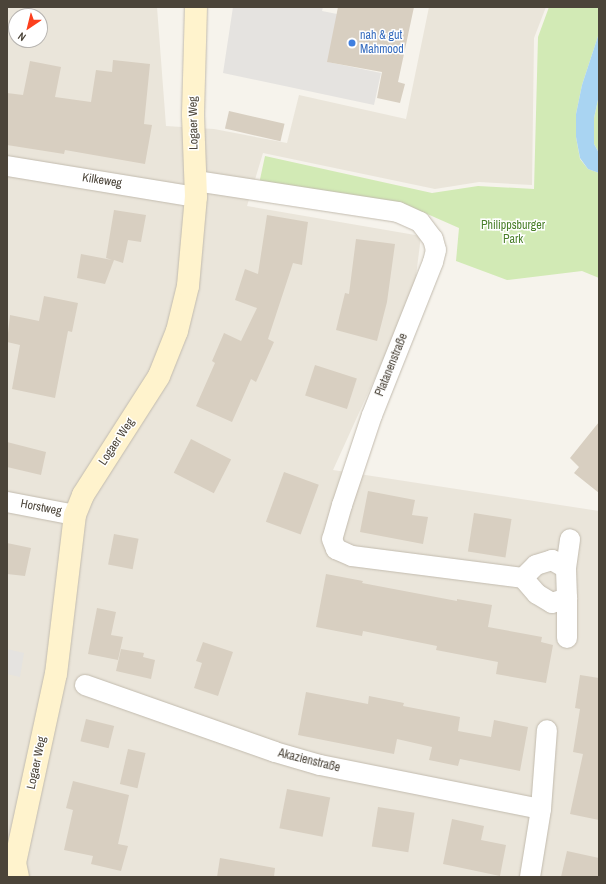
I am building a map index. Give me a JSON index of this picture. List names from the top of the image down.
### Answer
{
  "streets": {
    "street": [
      "Logaer Weg",
      "Kilkeweg",
      "Platanenstraße",
      "Horstweg",
      "Akazienstraße"
    ]
  },
  "crossings": [
    ["Logaer Weg", "Kilkeweg"],
    ["Logaer Weg", "Platanenstraße"],
    ["Logaer Weg", "Horstweg"],
    ["Kilkeweg", "Platanenstraße"]
  ],
  "parks": ["Philippsburger Park"],
  "places": ["nah & gut Mahmood"],
  "north": "bottom left"
}
